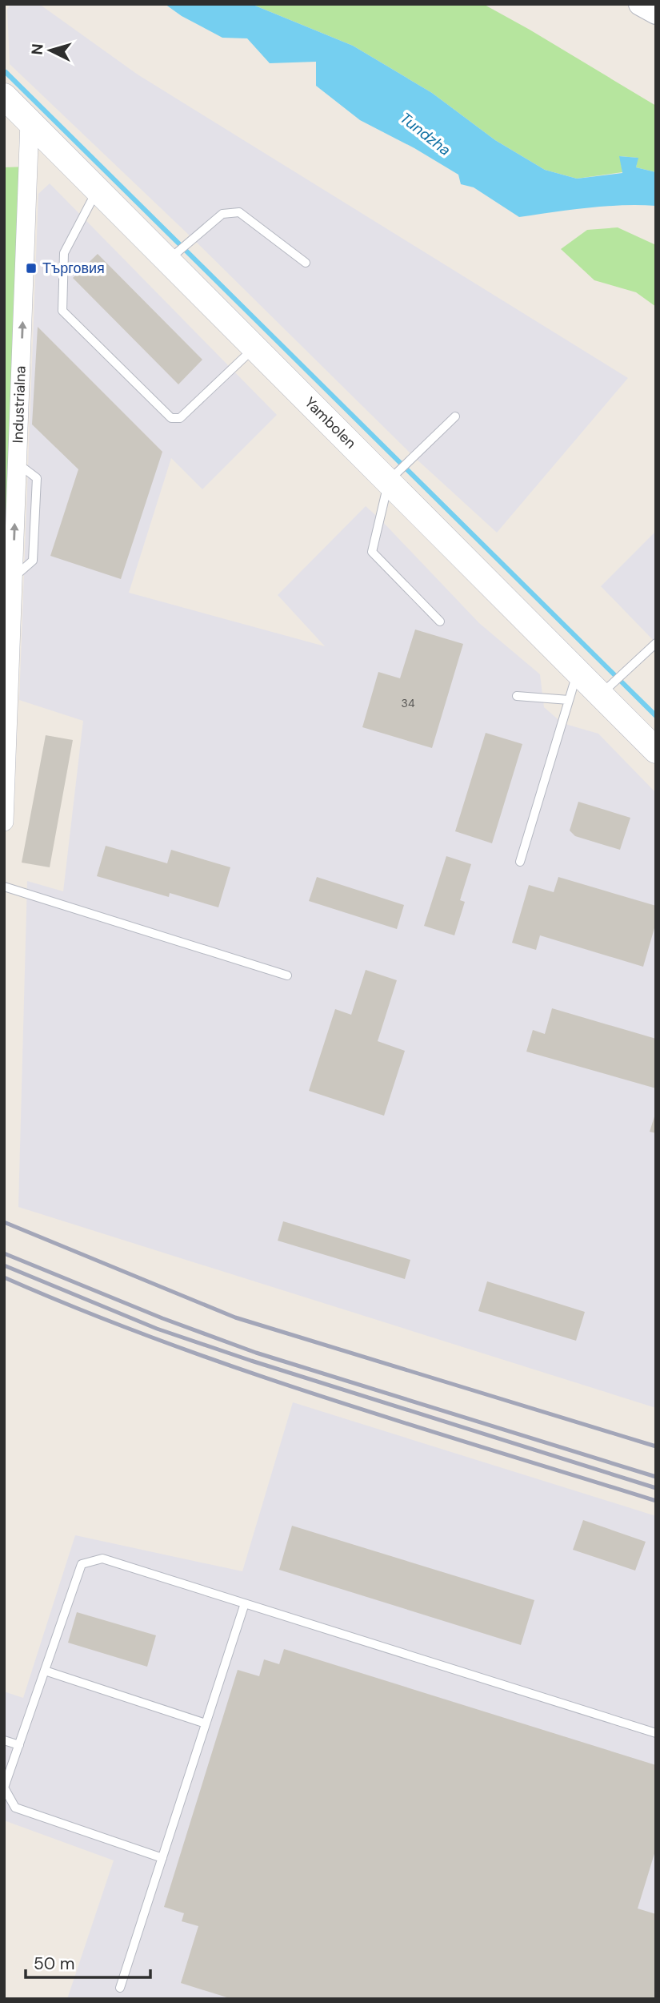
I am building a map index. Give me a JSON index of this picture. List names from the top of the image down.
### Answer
{
  "streets": {
    "main road": ["Yambolen"],
    "street": ["Industrialna"]
  },
  "crossings": [
    ["Industrialna", "Yambolen"]
  ],
  "one_way": ["Industrialna"],
  "water": ["Tundzha"],
  "places": {
    "transit": ["Търговия"]
  },
  "house_numbers": ["34"],
  "scale_bar": "50 m",
  "north": "left"
}
